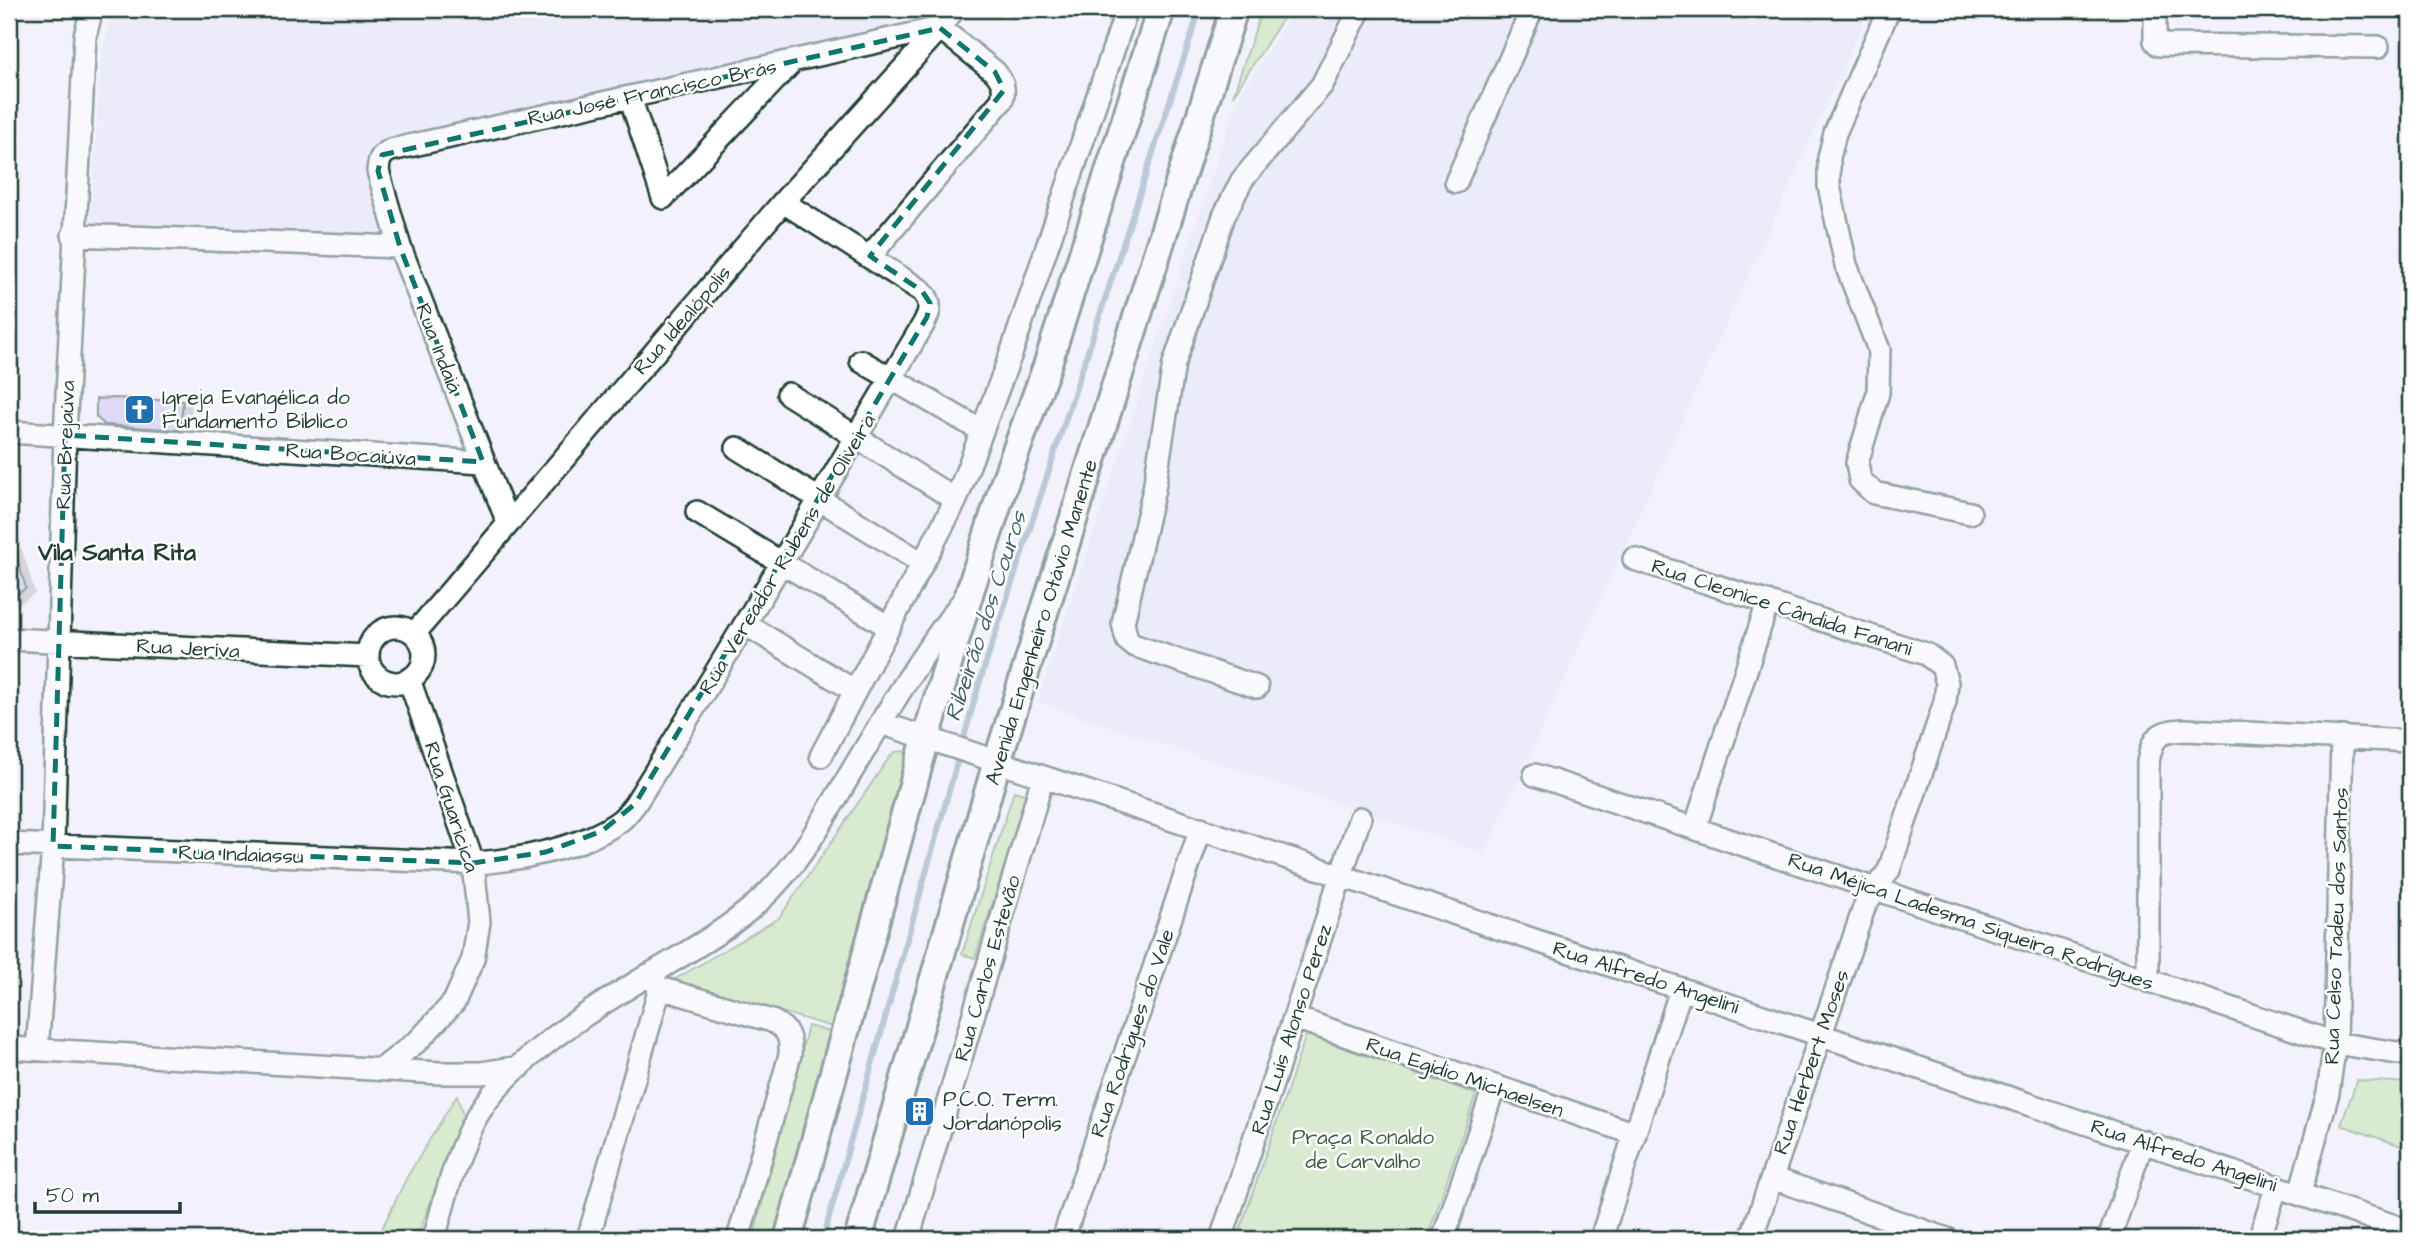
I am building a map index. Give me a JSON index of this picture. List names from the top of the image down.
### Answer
{
  "streets": {
    "main road": ["Avenida Engenheiro Otávio Manente"],
    "street": [
      "Rua José Francisco Brás",
      "Rua Idealópolis",
      "Rua Indaiá",
      "Rua Brejaúva",
      "Rua Bocaiúva",
      "Rua Vereador Rubens de Oliveira",
      "Rua Cleonice Cândida Fanani",
      "Rua Jeríva",
      "Rua Guaricica",
      "Rua Indaiassu",
      "Rua Méjica Ladesma Siqueira Rodrigues",
      "Rua Celso Tadeu dos Santos",
      "Rua Carlos Estevão",
      "Rua Alfredo Angelini",
      "Rua Luís Alonso Perez",
      "Rua Rodrigues do Vale",
      "Rua Herbert Moses",
      "Rua Egídio Michaelsen"
    ]
  },
  "crossings": [
    ["Rua José Francisco Brás", "Rua Idealópolis"],
    ["Rua José Francisco Brás", "Rua Indaiá"],
    ["Rua Idealópolis", "Rua Indaiá"],
    ["Rua Idealópolis", "Rua Vereador Rubens de Oliveira"],
    ["Rua Idealópolis", "Rua Jeríva"],
    ["Rua Idealópolis", "Rua Guaricica"],
    ["Rua Indaiá", "Rua Bocaiúva"],
    ["Rua Brejaúva", "Rua Bocaiúva"],
    ["Rua Brejaúva", "Rua Jeríva"],
    ["Rua Brejaúva", "Rua Indaiassu"],
    ["Rua Vereador Rubens de Oliveira", "Rua Guaricica"],
    ["Rua Vereador Rubens de Oliveira", "Rua Indaiassu"],
    ["Rua Cleonice Cândida Fanani", "Rua Méjica Ladesma Siqueira Rodrigues"],
    ["Rua Cleonice Cândida Fanani", "Rua Herbert Moses"],
    ["Avenida Engenheiro Otávio Manente", "Rua Alfredo Angelini"],
    ["Rua Jeríva", "Rua Guaricica"],
    ["Rua Guaricica", "Rua Indaiassu"],
    ["Rua Méjica Ladesma Siqueira Rodrigues", "Rua Celso Tadeu dos Santos"],
    ["Rua Méjica Ladesma Siqueira Rodrigues", "Rua Herbert Moses"],
    ["Rua Celso Tadeu dos Santos", "Rua Alfredo Angelini"],
    ["Rua Carlos Estevão", "Rua Alfredo Angelini"],
    ["Rua Alfredo Angelini", "Rua Luís Alonso Perez"],
    ["Rua Alfredo Angelini", "Rua Rodrigues do Vale"],
    ["Rua Alfredo Angelini", "Rua Herbert Moses"],
    ["Rua Luís Alonso Perez", "Rua Egídio Michaelsen"]
  ],
  "districts": ["Vila Santa Rita"],
  "water": ["Ribeirão dos Couros"],
  "parks": ["Praça Ronaldo de Carvalho"],
  "places": {
    "church": ["Igreja Evangélica do Fundamento Biblico"],
    "building": ["P.C.O. Term. Jordanópolis"]
  },
  "scale_bar": "50 m"
}
